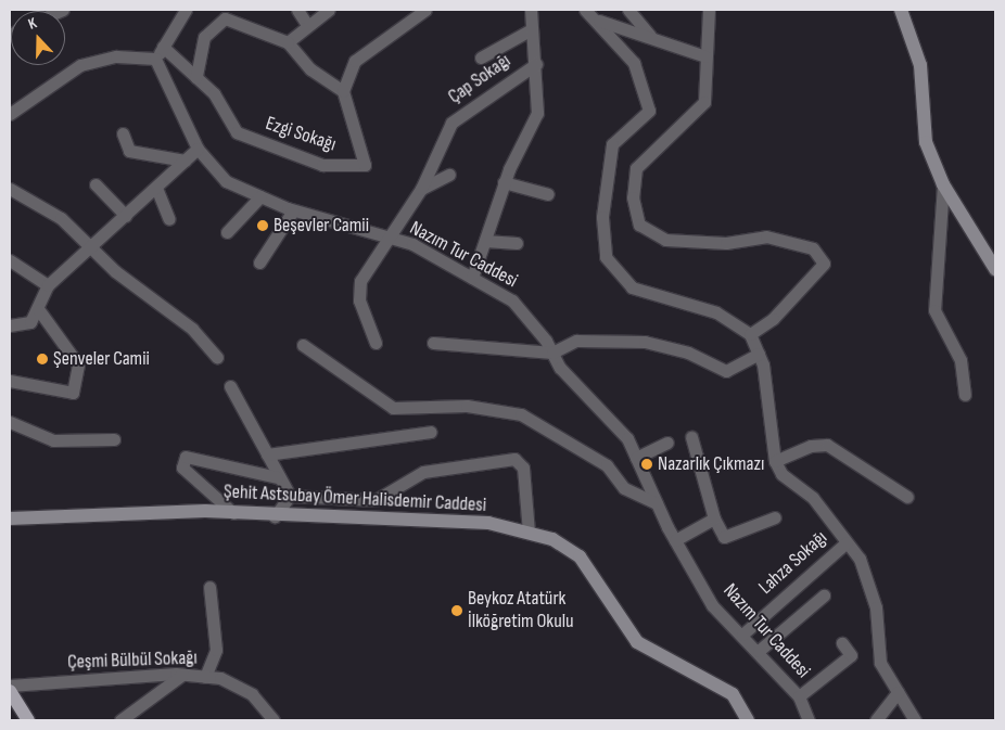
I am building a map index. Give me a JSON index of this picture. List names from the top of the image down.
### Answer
{
  "streets": {
    "street": [
      "Çap Sokağı",
      "Ezgi Sokağı",
      "Nazım Tur Caddesi",
      "Şehit Astsubay Ömer Halisdemir Caddesi",
      "Lahza Sokağı",
      "Çeşmi Bülbül Sokağı"
    ]
  },
  "crossings": [
    ["Çap Sokağı", "Nazım Tur Caddesi"],
    ["Nazım Tur Caddesi", "Lahza Sokağı"]
  ],
  "places": [
    "Beşevler Camii",
    "Şenveler Camii",
    "Nazarlık Çıkmazı",
    "Beykoz Atatürk İlköğretim Okulu"
  ],
  "north": "top"
}
